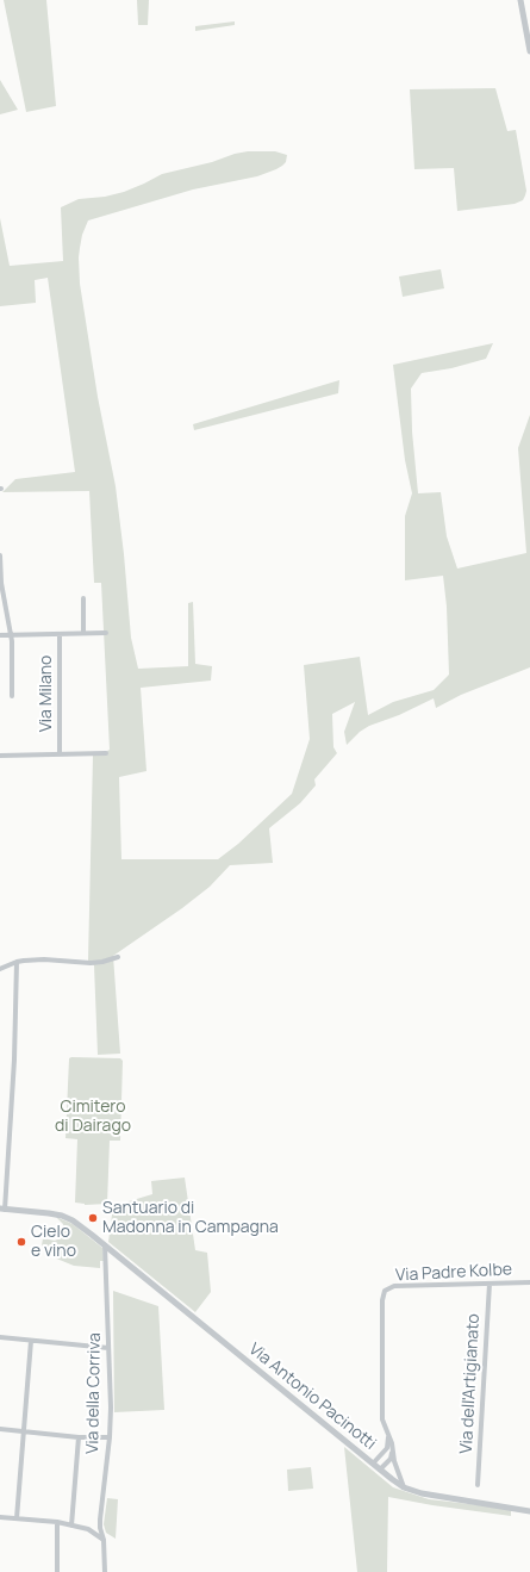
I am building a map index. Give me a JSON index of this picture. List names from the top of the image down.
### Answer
{
  "streets": {
    "street": [
      "Via Milano",
      "Via Padre Kolbe",
      "Via dell'Artigianato",
      "Via della Corriva",
      "Via Antonio Pacinotti"
    ]
  },
  "crossings": [
    ["Via Padre Kolbe", "Via dell'Artigianato"],
    ["Via Padre Kolbe", "Via Antonio Pacinotti"],
    ["Via della Corriva", "Via Antonio Pacinotti"]
  ],
  "parks": ["Cimitero di Dairago"],
  "places": ["Santuario di Madonna in Campagna", "Cielo e vino"]
}
